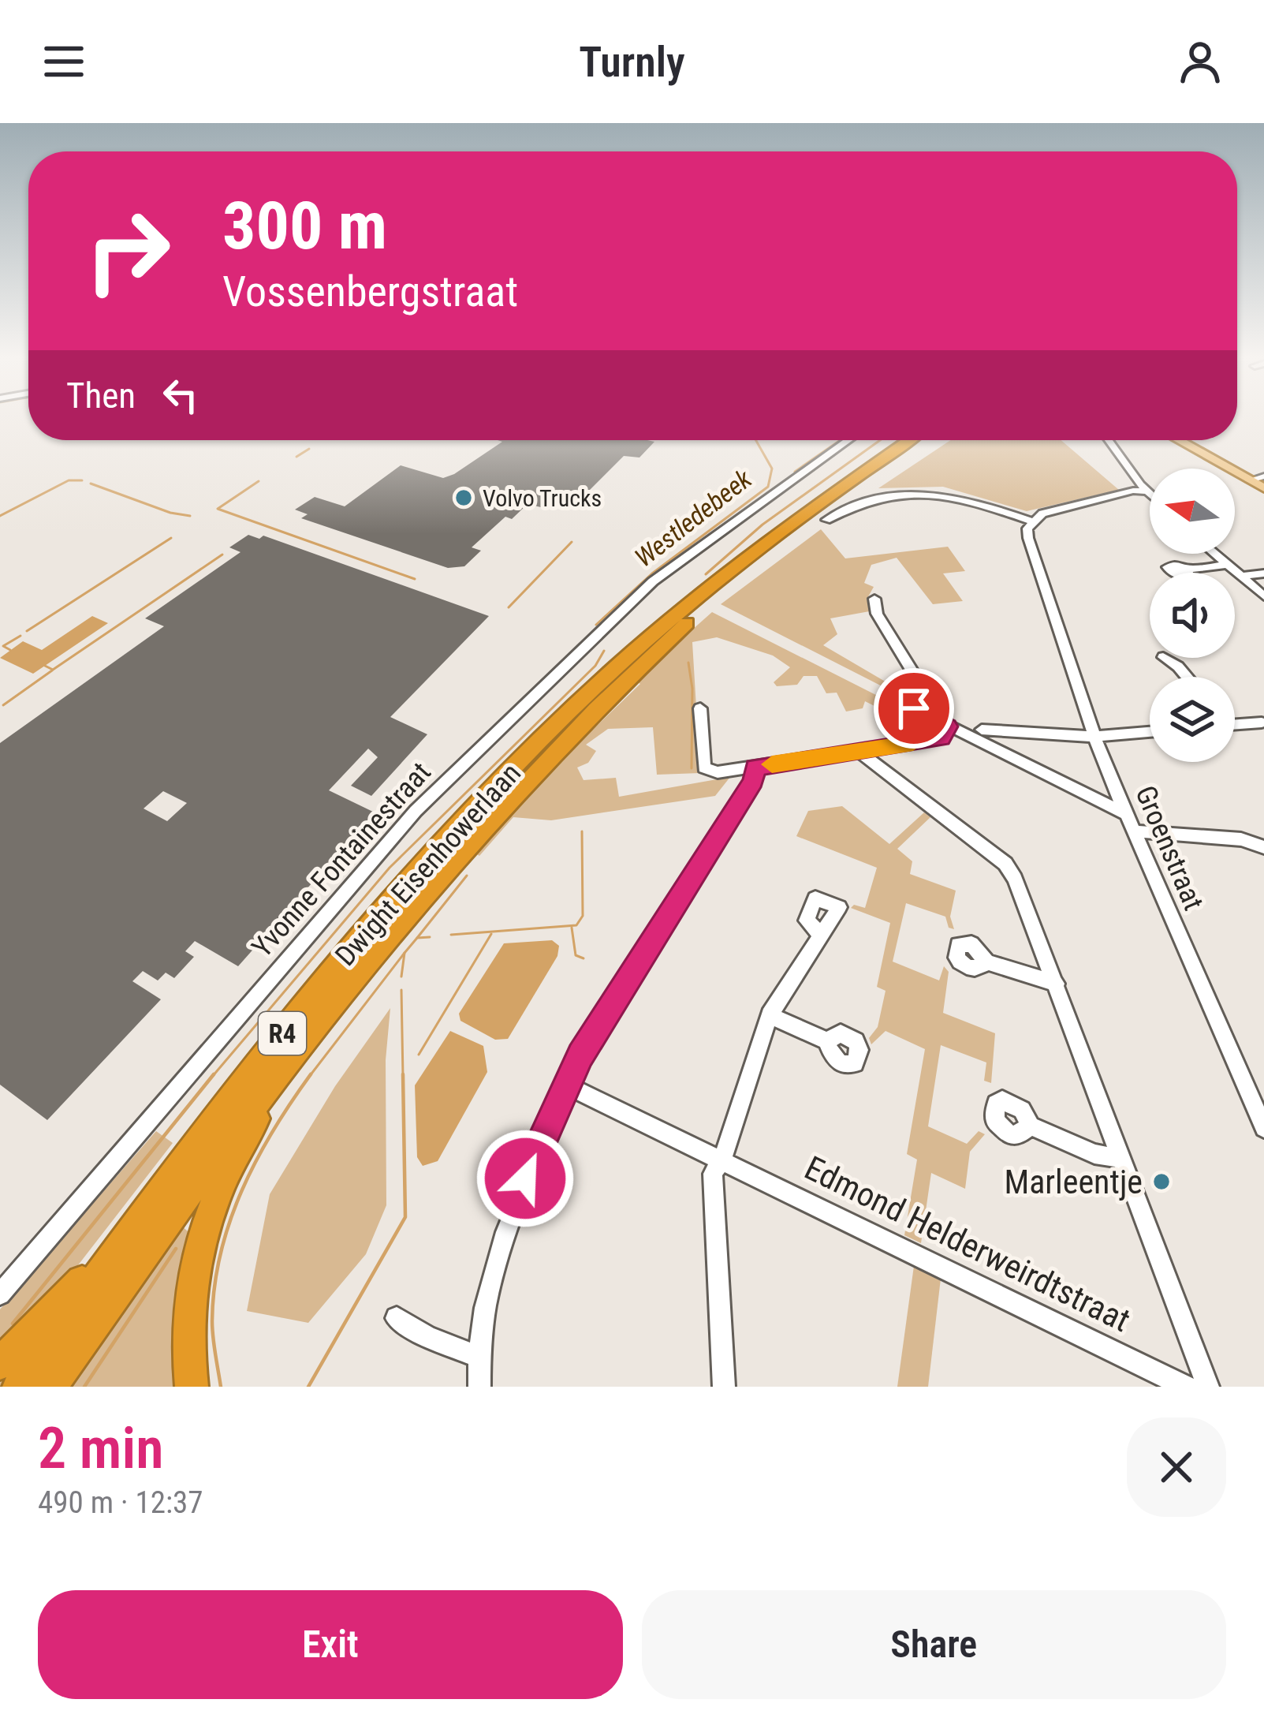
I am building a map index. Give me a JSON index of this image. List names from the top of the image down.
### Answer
{
  "streets": {
    "highway": ["Dwight Eisenhowerlaan", "R4"],
    "street": ["Groenstraat", "Yvonne Fontainestraat", "Edmond Helderweirdtstraat"]
  },
  "water": ["Westledebeek"],
  "places": ["Volvo Trucks", "Marleentje"],
  "north": "left",
  "page": {
    "header": "Turnly",
    "turn": ["300 m", "Vossenbergstraat"],
    "then": "Then",
    "heading": ["2 min", "490 m · 12:37"],
    "buttons": ["Exit", "Share"]
  }
}
